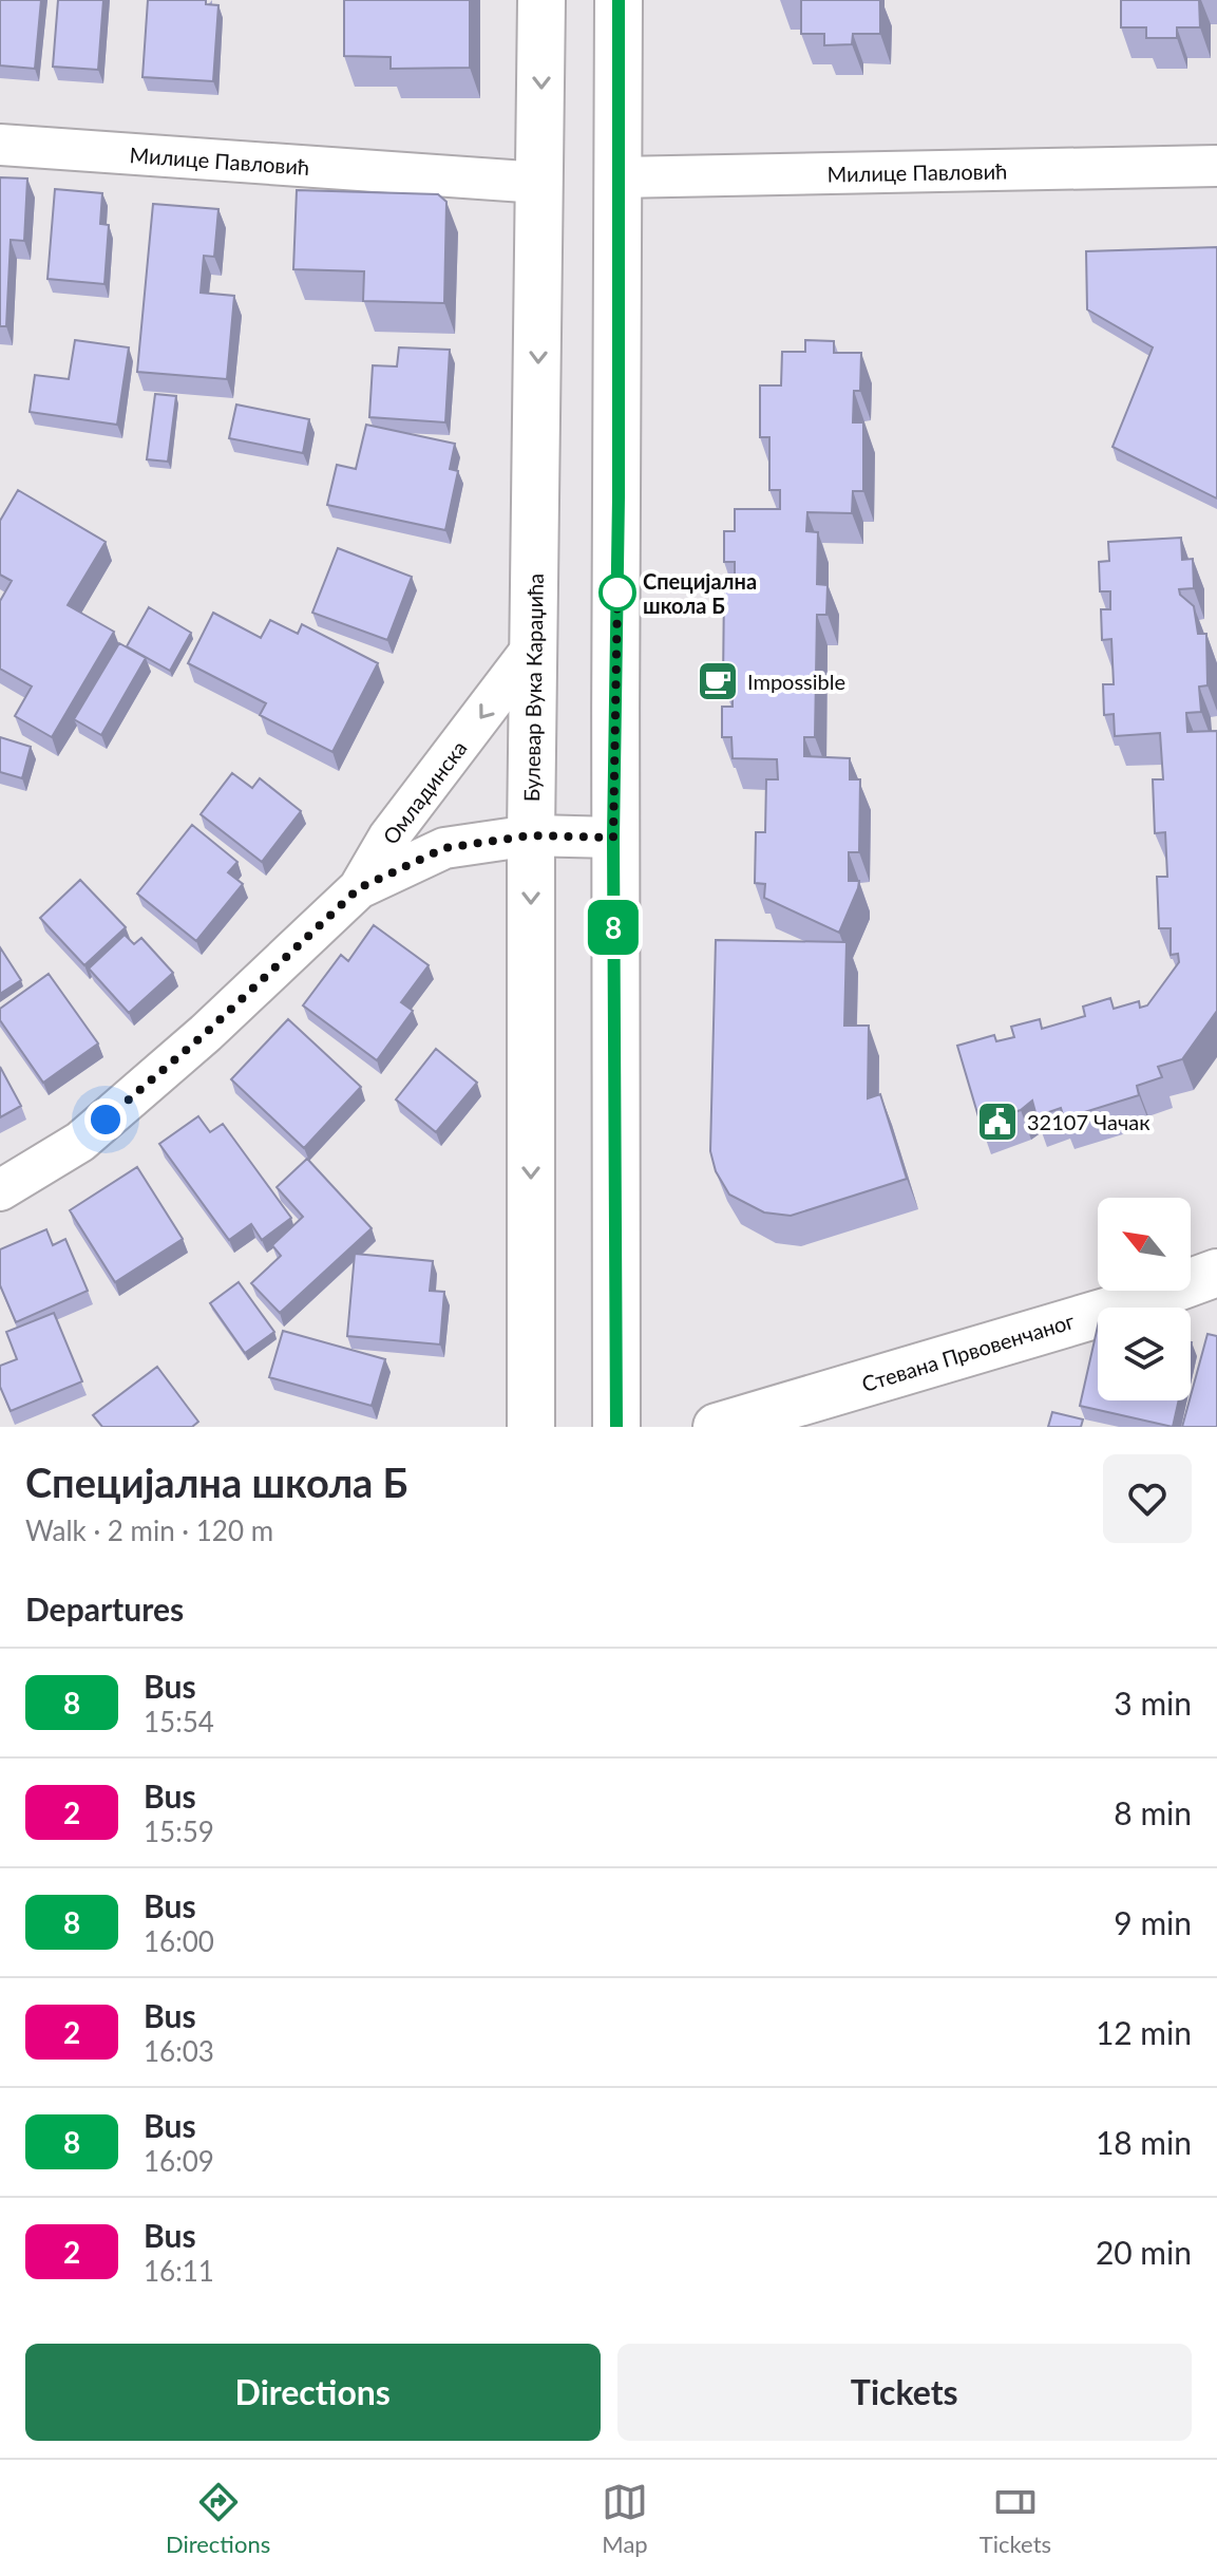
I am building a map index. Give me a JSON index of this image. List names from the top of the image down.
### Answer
{
  "streets": {
    "street": [
      "Милице Павловић",
      "Булевар Вука Караџића",
      "Омладинска",
      "Стевана Првовенчаног"
    ]
  },
  "crossings": [
    ["Милице Павловић", "Булевар Вука Караџића"],
    ["Булевар Вука Караџића", "Омладинска"]
  ],
  "one_way": ["Омладинска"],
  "places": {
    "other": ["Специјална школа Б"],
    "cafe": ["Impossible"],
    "public building": ["32107 Чачак"]
  },
  "lines": ["bus line 8"],
  "north": "top left",
  "page": {
    "on_map": "8",
    "heading": [
      ["Специјална школа Б", "Walk · 2 min · 120 m"],
      "Departures"
    ],
    "list": [
      {
        "mark": "8",
        "name": "Bus",
        "note": "15:54",
        "value": "3 min"
      },
      {
        "mark": "2",
        "name": "Bus",
        "note": "15:59",
        "value": "8 min"
      },
      {
        "mark": "8",
        "name": "Bus",
        "note": "16:00",
        "value": "9 min"
      },
      {
        "mark": "2",
        "name": "Bus",
        "note": "16:03",
        "value": "12 min"
      },
      {
        "mark": "8",
        "name": "Bus",
        "note": "16:09",
        "value": "18 min"
      },
      {
        "mark": "2",
        "name": "Bus",
        "note": "16:11",
        "value": "20 min"
      }
    ],
    "buttons": ["Directions", "Tickets"],
    "tabs": ["Directions", "Map", "Tickets"]
  }
}
